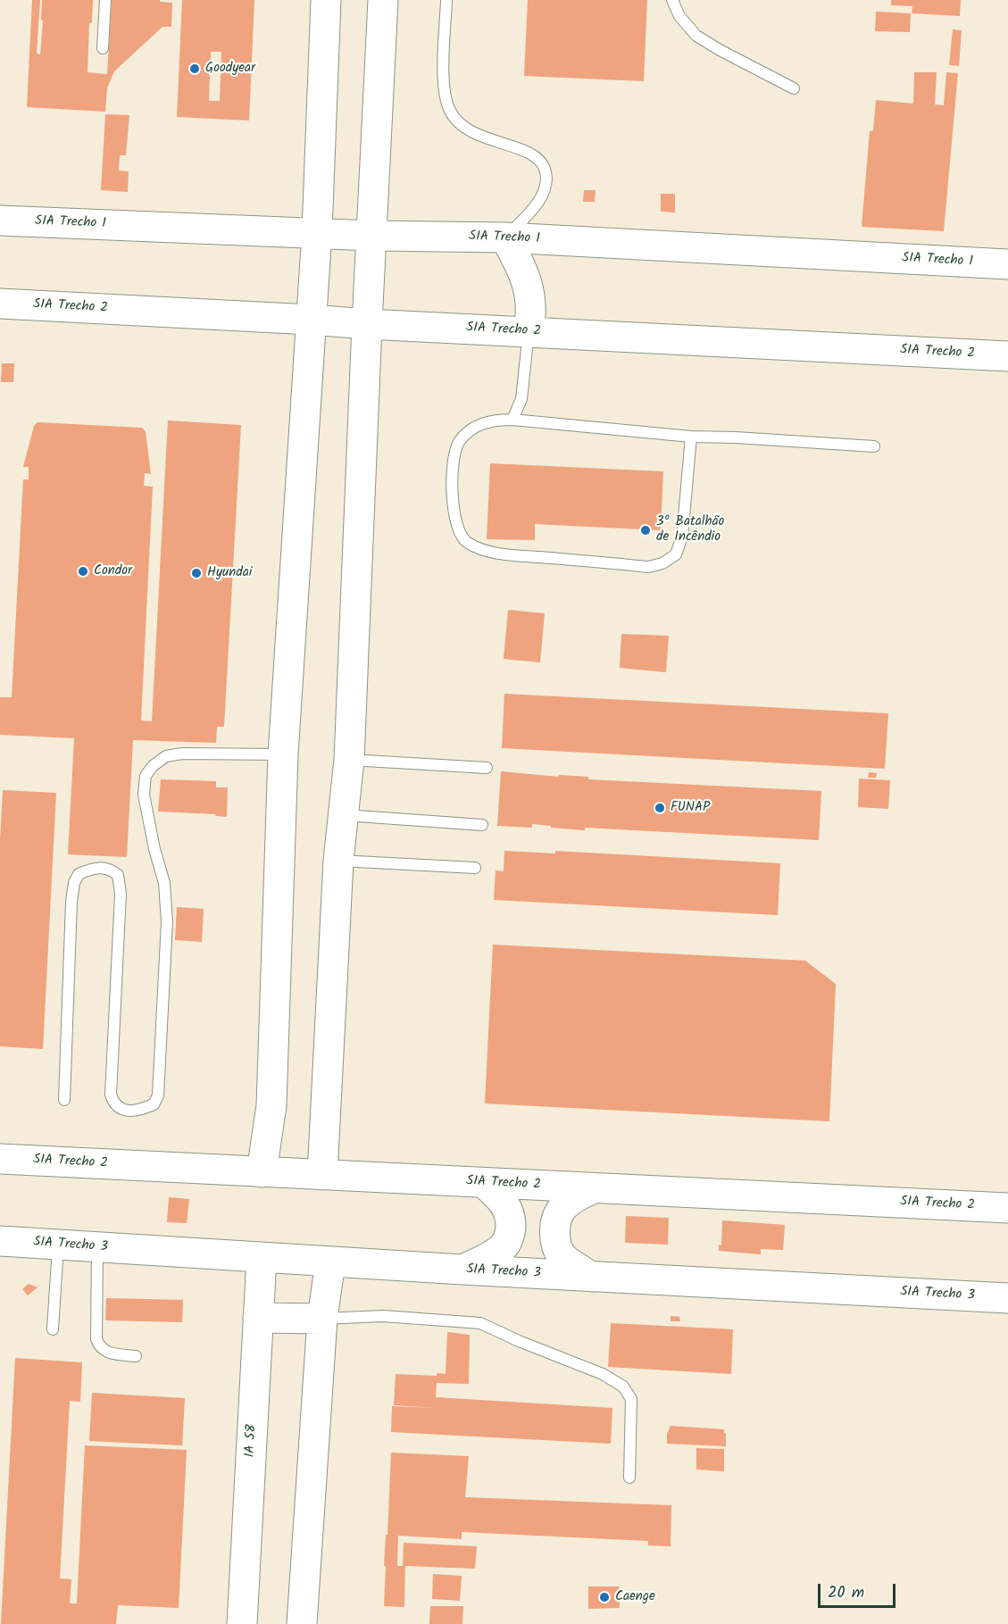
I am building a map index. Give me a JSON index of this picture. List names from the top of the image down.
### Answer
{
  "streets": {
    "main road": [
      "SIA Trecho 1",
      "SIA Trecho 2",
      "SIA Trecho 3",
      "IA 58"
    ]
  },
  "crossings": [
    ["SIA Trecho 3", "IA 58"]
  ],
  "places": [
    "Goodyear",
    "3º Batalhão de Incêndio",
    "Condor",
    "Hyundai",
    "FUNAP",
    "Caenge"
  ],
  "scale_bar": "20 m"
}
